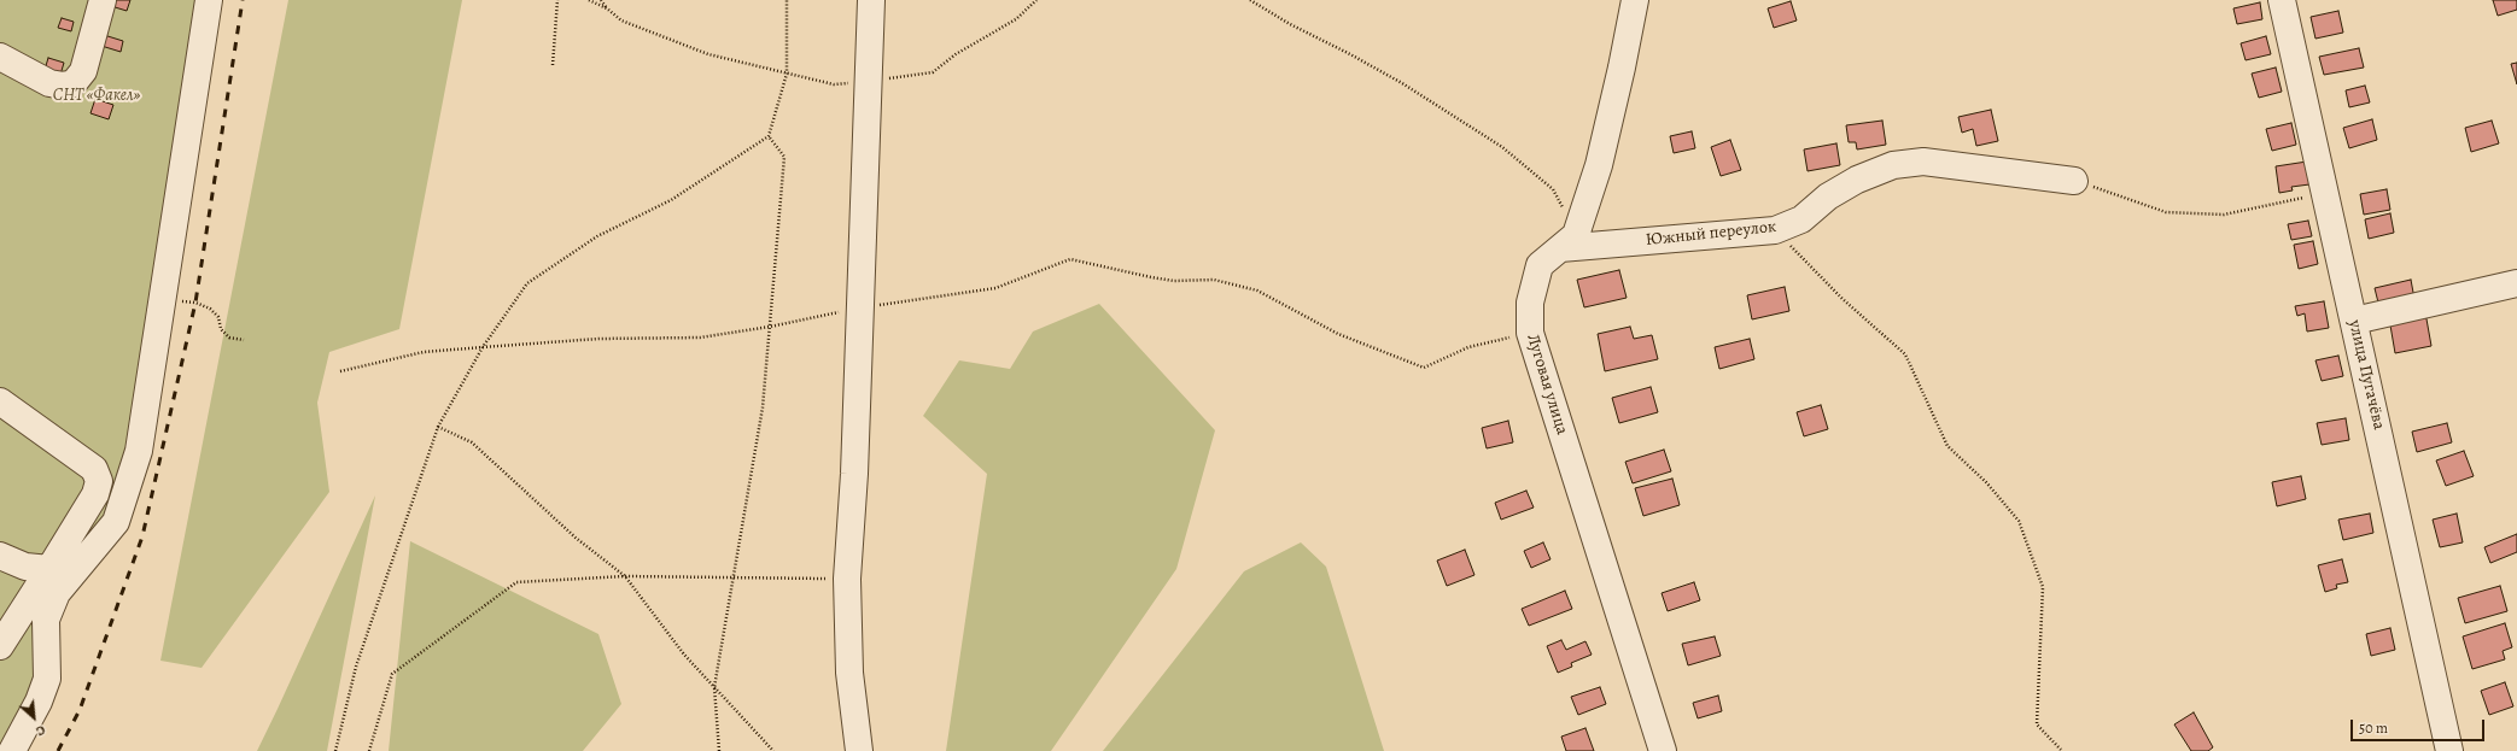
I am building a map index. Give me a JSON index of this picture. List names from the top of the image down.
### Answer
{
  "streets": {
    "street": ["Южный переулок", "улица Пугачёва", "Луговая улица"]
  },
  "crossings": [
    ["Южный переулок", "Луговая улица"]
  ],
  "parks": ["СНТ «Факел»"],
  "scale_bar": "50 m",
  "north": "bottom right"
}
